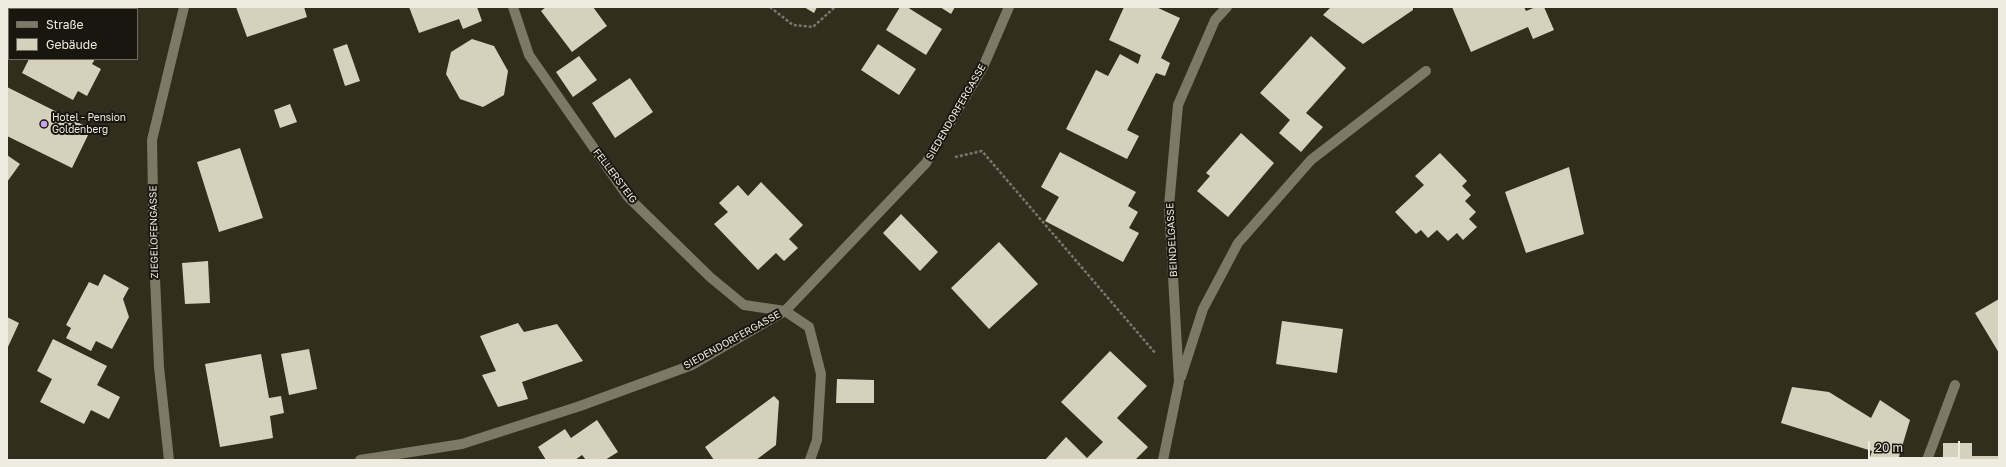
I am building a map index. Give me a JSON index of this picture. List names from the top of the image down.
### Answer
{
  "streets": {
    "street": [
      "SIEDENDORFERGASSE",
      "FELLERSTEIG",
      "ZIEGELOFENGASSE",
      "BEINDELGASSE"
    ]
  },
  "crossings": [
    ["SIEDENDORFERGASSE", "FELLERSTEIG"]
  ],
  "places": ["Hotel - Pension Goldenberg"],
  "legend": ["Straße", "Gebäude"],
  "scale_bar": "20 m"
}
